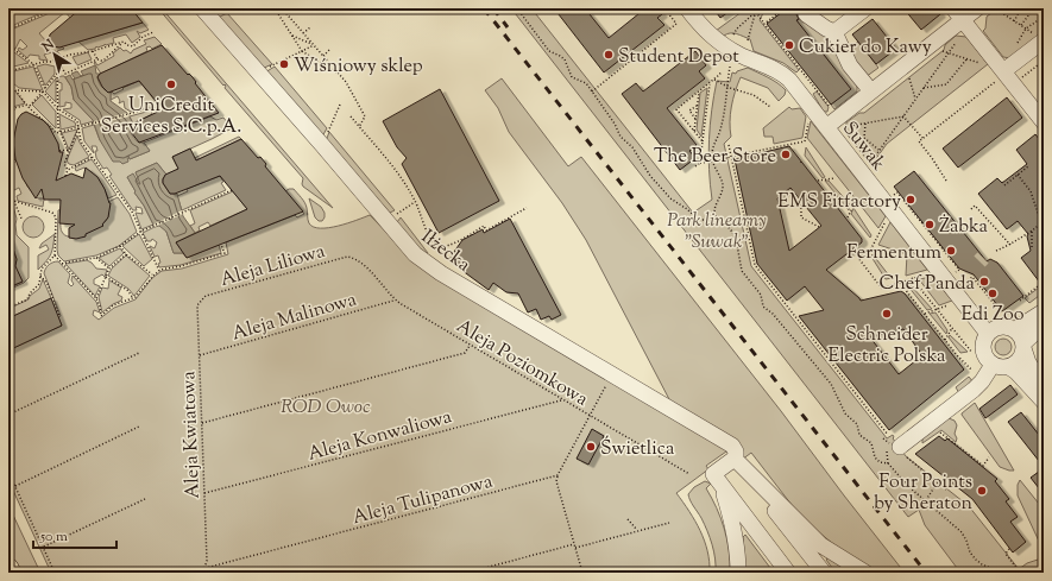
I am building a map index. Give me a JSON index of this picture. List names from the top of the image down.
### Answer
{
  "streets": {
    "street": ["Suwak", "Iłżecka"],
    "path": [
      "Aleja Liliowa",
      "Aleja Malinowa",
      "Aleja Poziomkowa",
      "Aleja Konwaliowa",
      "Aleja Kwiatowa",
      "Aleja Tulipanowa"
    ]
  },
  "crossings": [
    ["Aleja Liliowa", "Aleja Poziomkowa"],
    ["Aleja Liliowa", "Aleja Kwiatowa"],
    ["Aleja Malinowa", "Aleja Poziomkowa"],
    ["Aleja Malinowa", "Aleja Kwiatowa"],
    ["Aleja Poziomkowa", "Aleja Konwaliowa"],
    ["Aleja Konwaliowa", "Aleja Kwiatowa"],
    ["Aleja Kwiatowa", "Aleja Tulipanowa"]
  ],
  "parks": ["Park linearny \"Suwak\"", "ROD Owoc"],
  "places": [
    "Cukier do Kawy",
    "Student Depot",
    "Wiśniowy sklep",
    "UniCredit Services S.C.p.A.",
    "The Beer Store",
    "EMS Fitfactory",
    "Żabka",
    "Fermentum",
    "Chef Panda",
    "Edi Zoo",
    "Schneider Electric Polska",
    "Świetlica",
    "Four Points by Sheraton"
  ],
  "scale_bar": "50 m",
  "north": "top left"
}
